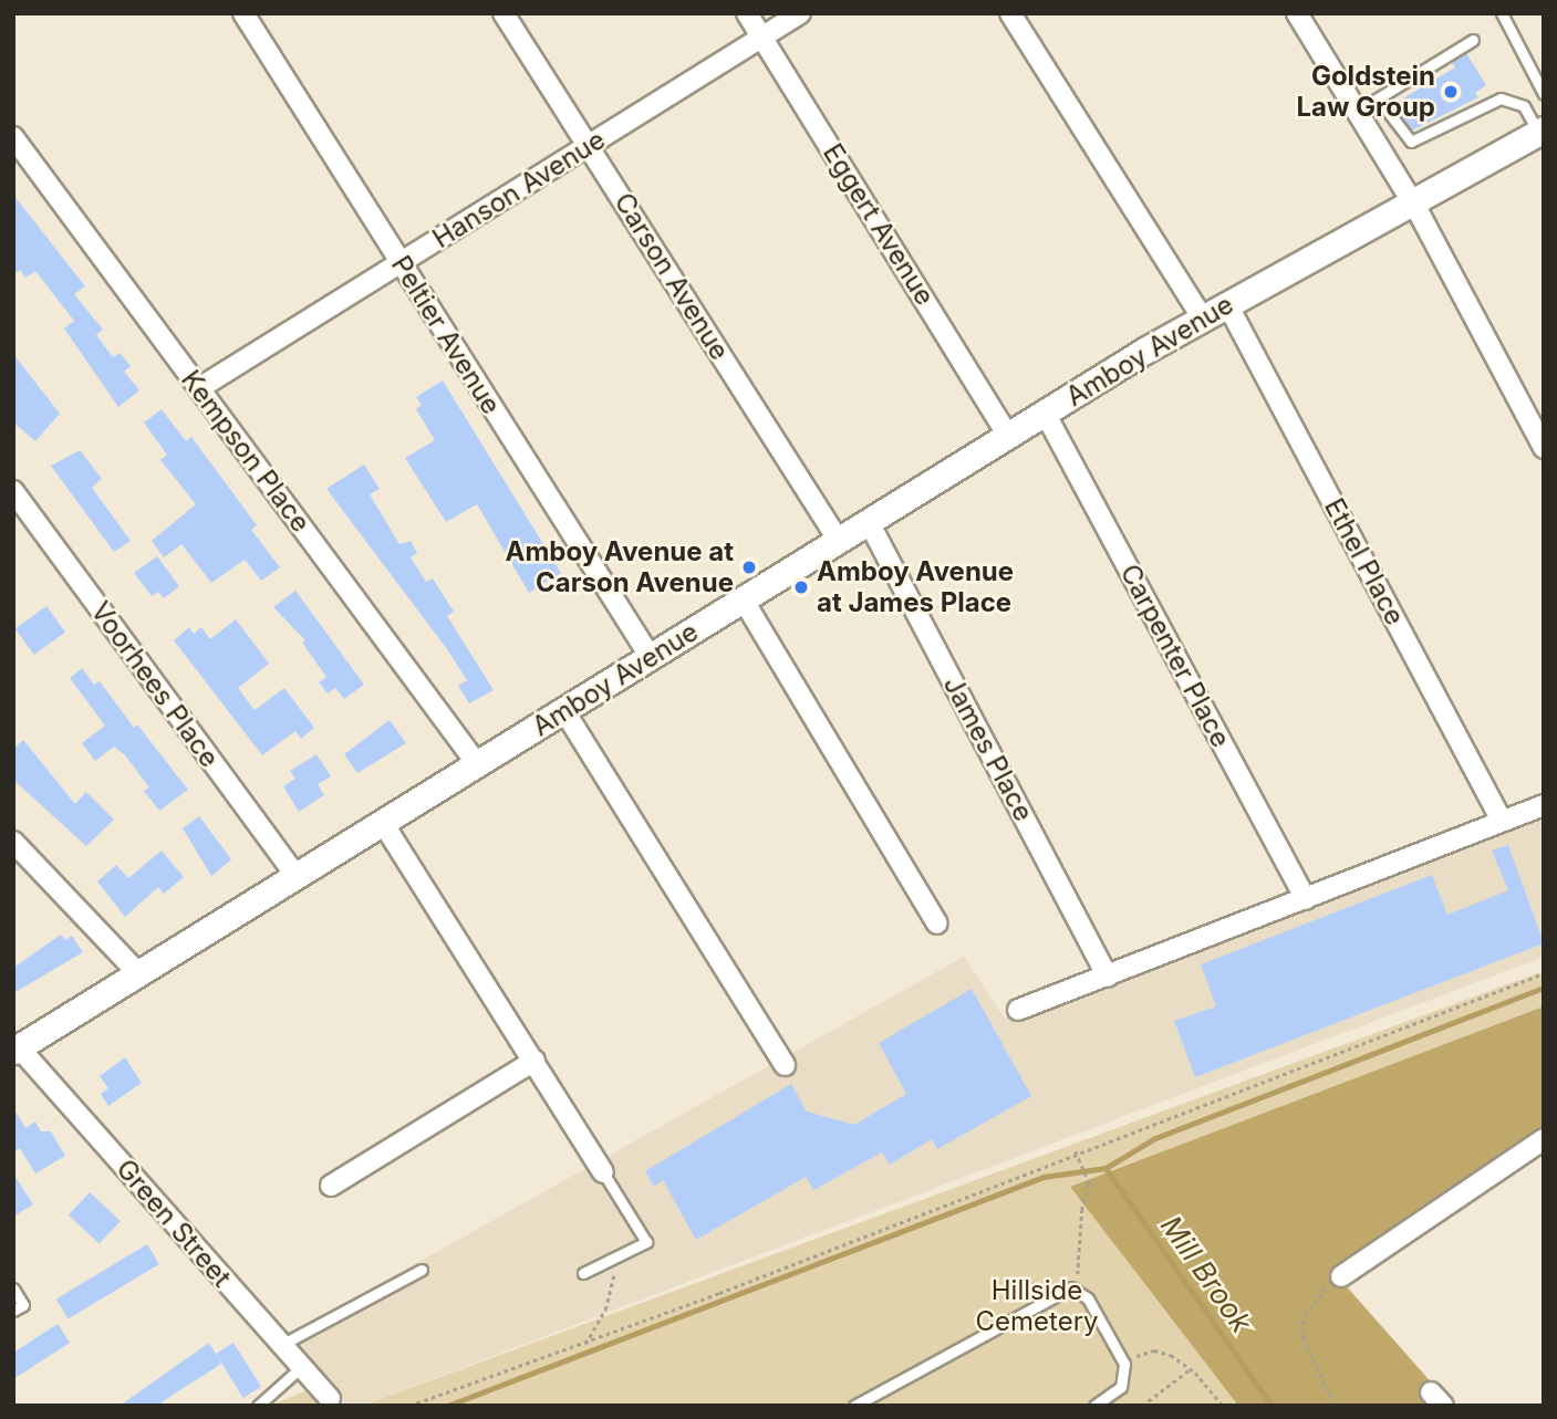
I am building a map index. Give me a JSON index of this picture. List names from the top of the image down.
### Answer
{
  "streets": {
    "street": [
      "Hanson Avenue",
      "Eggert Avenue",
      "Carson Avenue",
      "Peltier Avenue",
      "Amboy Avenue",
      "Kempson Place",
      "Ethel Place",
      "Carpenter Place",
      "Voorhees Place",
      "James Place",
      "Green Street"
    ]
  },
  "crossings": [
    ["Hanson Avenue", "Eggert Avenue"],
    ["Hanson Avenue", "Carson Avenue"],
    ["Hanson Avenue", "Peltier Avenue"],
    ["Hanson Avenue", "Kempson Place"],
    ["Eggert Avenue", "Amboy Avenue"],
    ["Carson Avenue", "Amboy Avenue"],
    ["Peltier Avenue", "Amboy Avenue"],
    ["Amboy Avenue", "Kempson Place"],
    ["Amboy Avenue", "Ethel Place"],
    ["Amboy Avenue", "Carpenter Place"],
    ["Amboy Avenue", "Voorhees Place"],
    ["Amboy Avenue", "James Place"],
    ["Amboy Avenue", "Green Street"]
  ],
  "water": ["Mill Brook"],
  "parks": ["Hillside Cemetery"],
  "places": ["Goldstein Law Group", "Amboy Avenue at Carson Avenue", "Amboy Avenue at James Place"]
}
